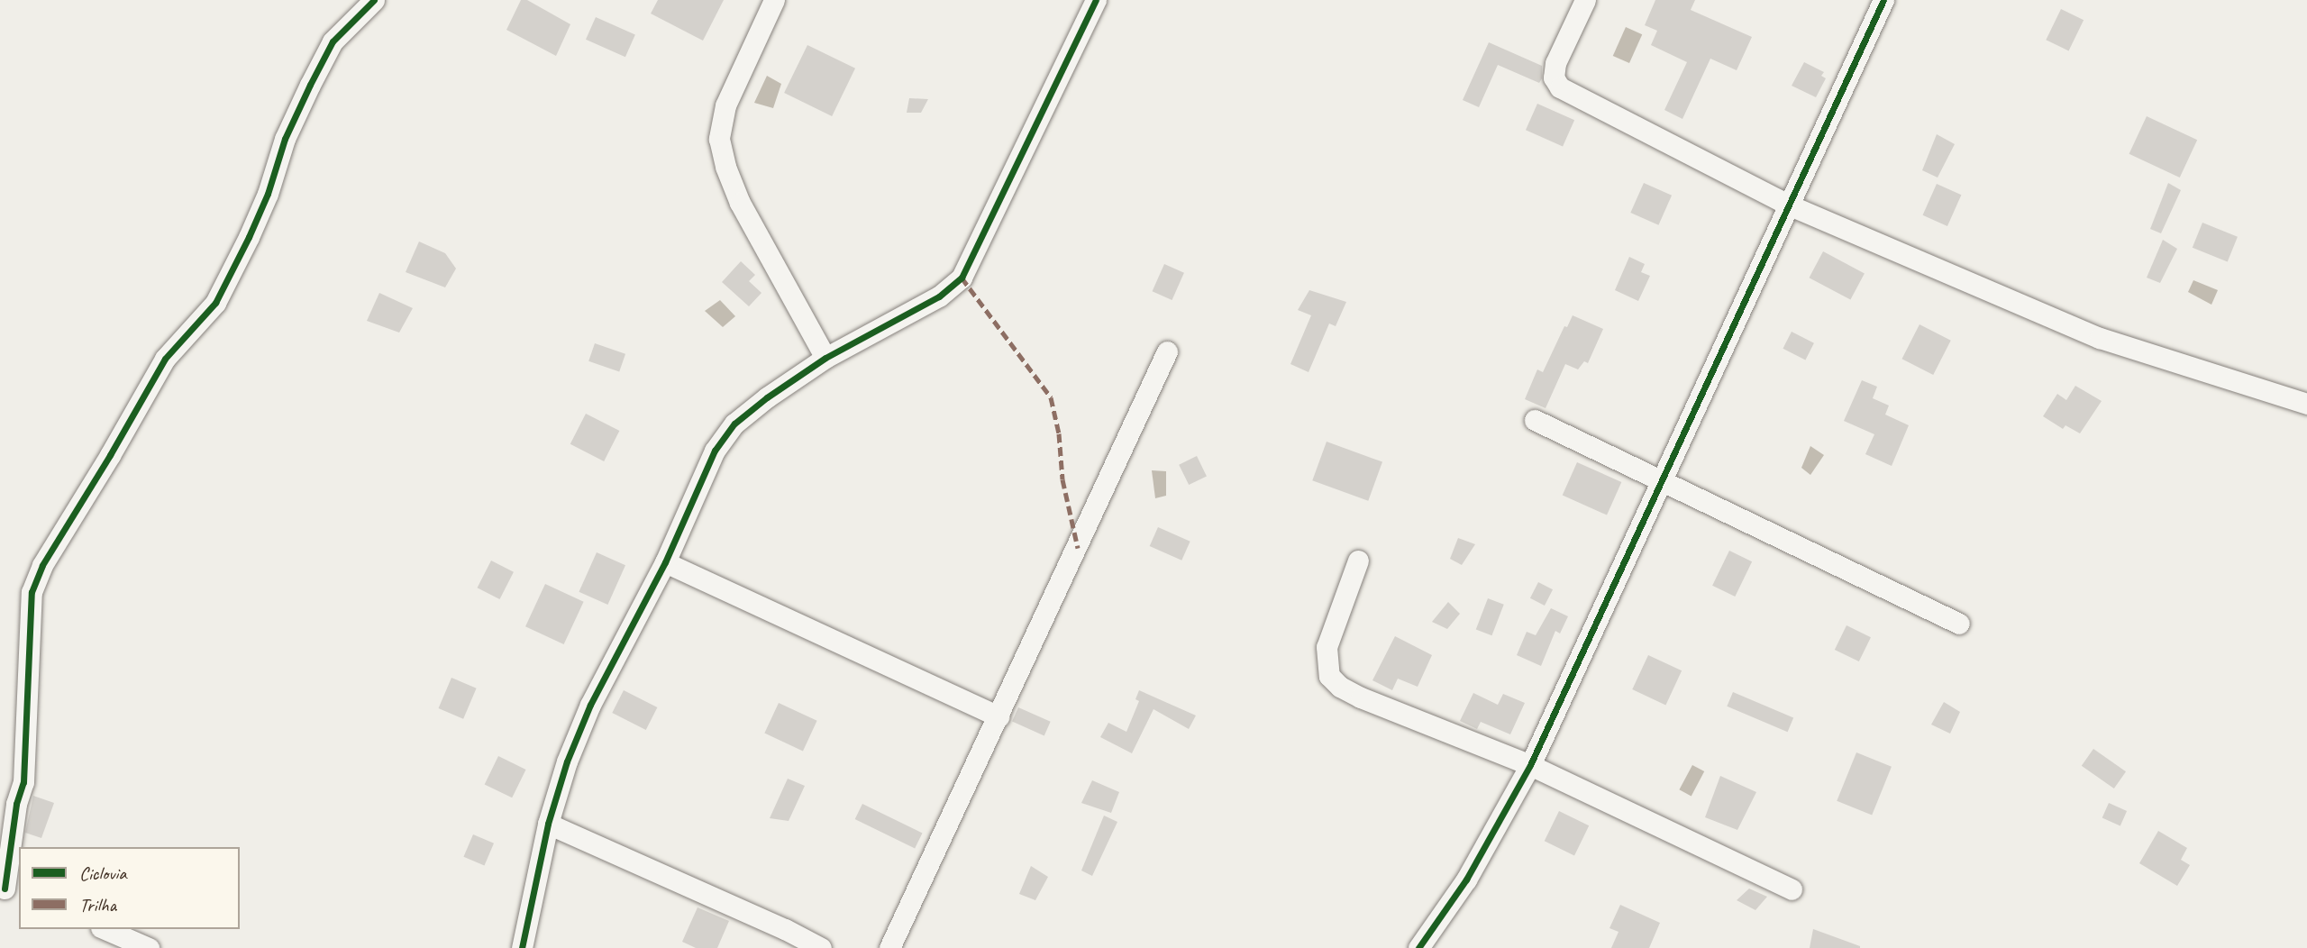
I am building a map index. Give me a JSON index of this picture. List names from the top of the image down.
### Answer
{
  "legend": ["Ciclovia", "Trilha"]
}
